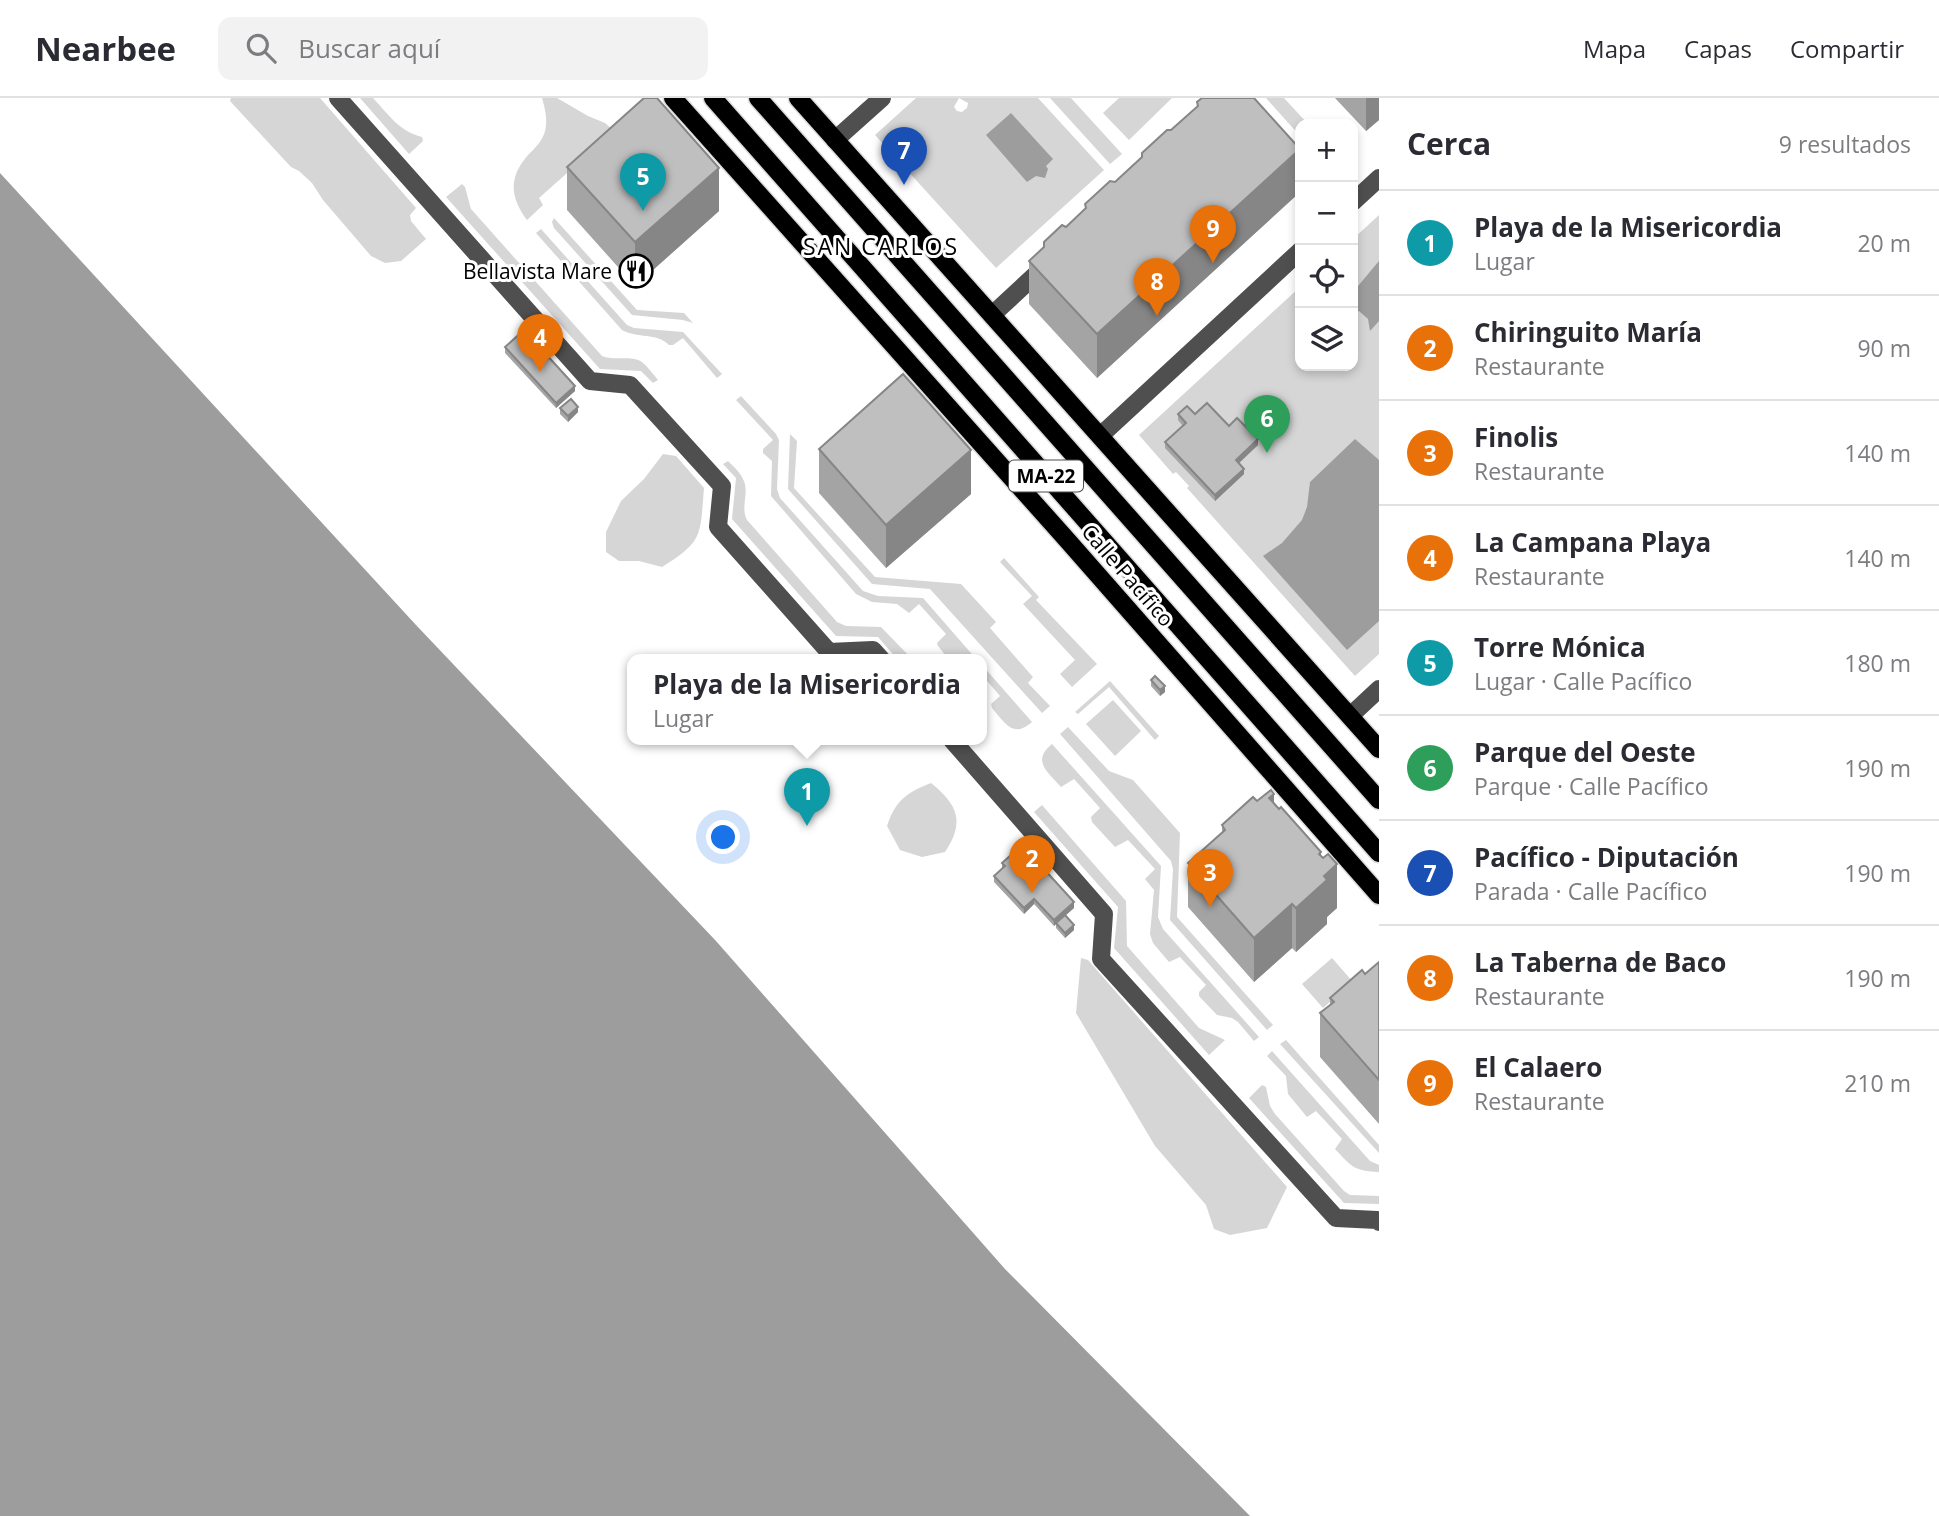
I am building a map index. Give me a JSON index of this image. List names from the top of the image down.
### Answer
{
  "streets": {
    "main road": ["MA-22", "Calle Pacífico"]
  },
  "districts": ["SAN CARLOS"],
  "places": {
    "restaurant": ["Bellavista Mare"]
  },
  "page": {
    "header": "Nearbee",
    "search": "Buscar aquí",
    "nav": ["Mapa", "Capas", "Compartir"],
    "heading": ["Cerca", "9 resultados"],
    "map_buttons": ["+", "−"],
    "pins": [
      "7",
      "5",
      "9",
      "8",
      "4",
      "6",
      "1",
      "2",
      "3"
    ],
    "list": [
      {
        "mark": "1",
        "name": "Playa de la Misericordia",
        "note": "Lugar",
        "value": "20 m"
      },
      {
        "mark": "2",
        "name": "Chiringuito María",
        "note": "Restaurante",
        "value": "90 m"
      },
      {
        "mark": "3",
        "name": "Finolis",
        "note": "Restaurante",
        "value": "140 m"
      },
      {
        "mark": "4",
        "name": "La Campana Playa",
        "note": "Restaurante",
        "value": "140 m"
      },
      {
        "mark": "5",
        "name": "Torre Mónica",
        "note": "Lugar · Calle Pacífico",
        "value": "180 m"
      },
      {
        "mark": "6",
        "name": "Parque del Oeste",
        "note": "Parque · Calle Pacífico",
        "value": "190 m"
      },
      {
        "mark": "7",
        "name": "Pacífico - Diputación",
        "note": "Parada · Calle Pacífico",
        "value": "190 m"
      },
      {
        "mark": "8",
        "name": "La Taberna de Baco",
        "note": "Restaurante",
        "value": "190 m"
      },
      {
        "mark": "9",
        "name": "El Calaero",
        "note": "Restaurante",
        "value": "210 m"
      }
    ],
    "popup": ["Playa de la Misericordia", "Lugar"]
  }
}
